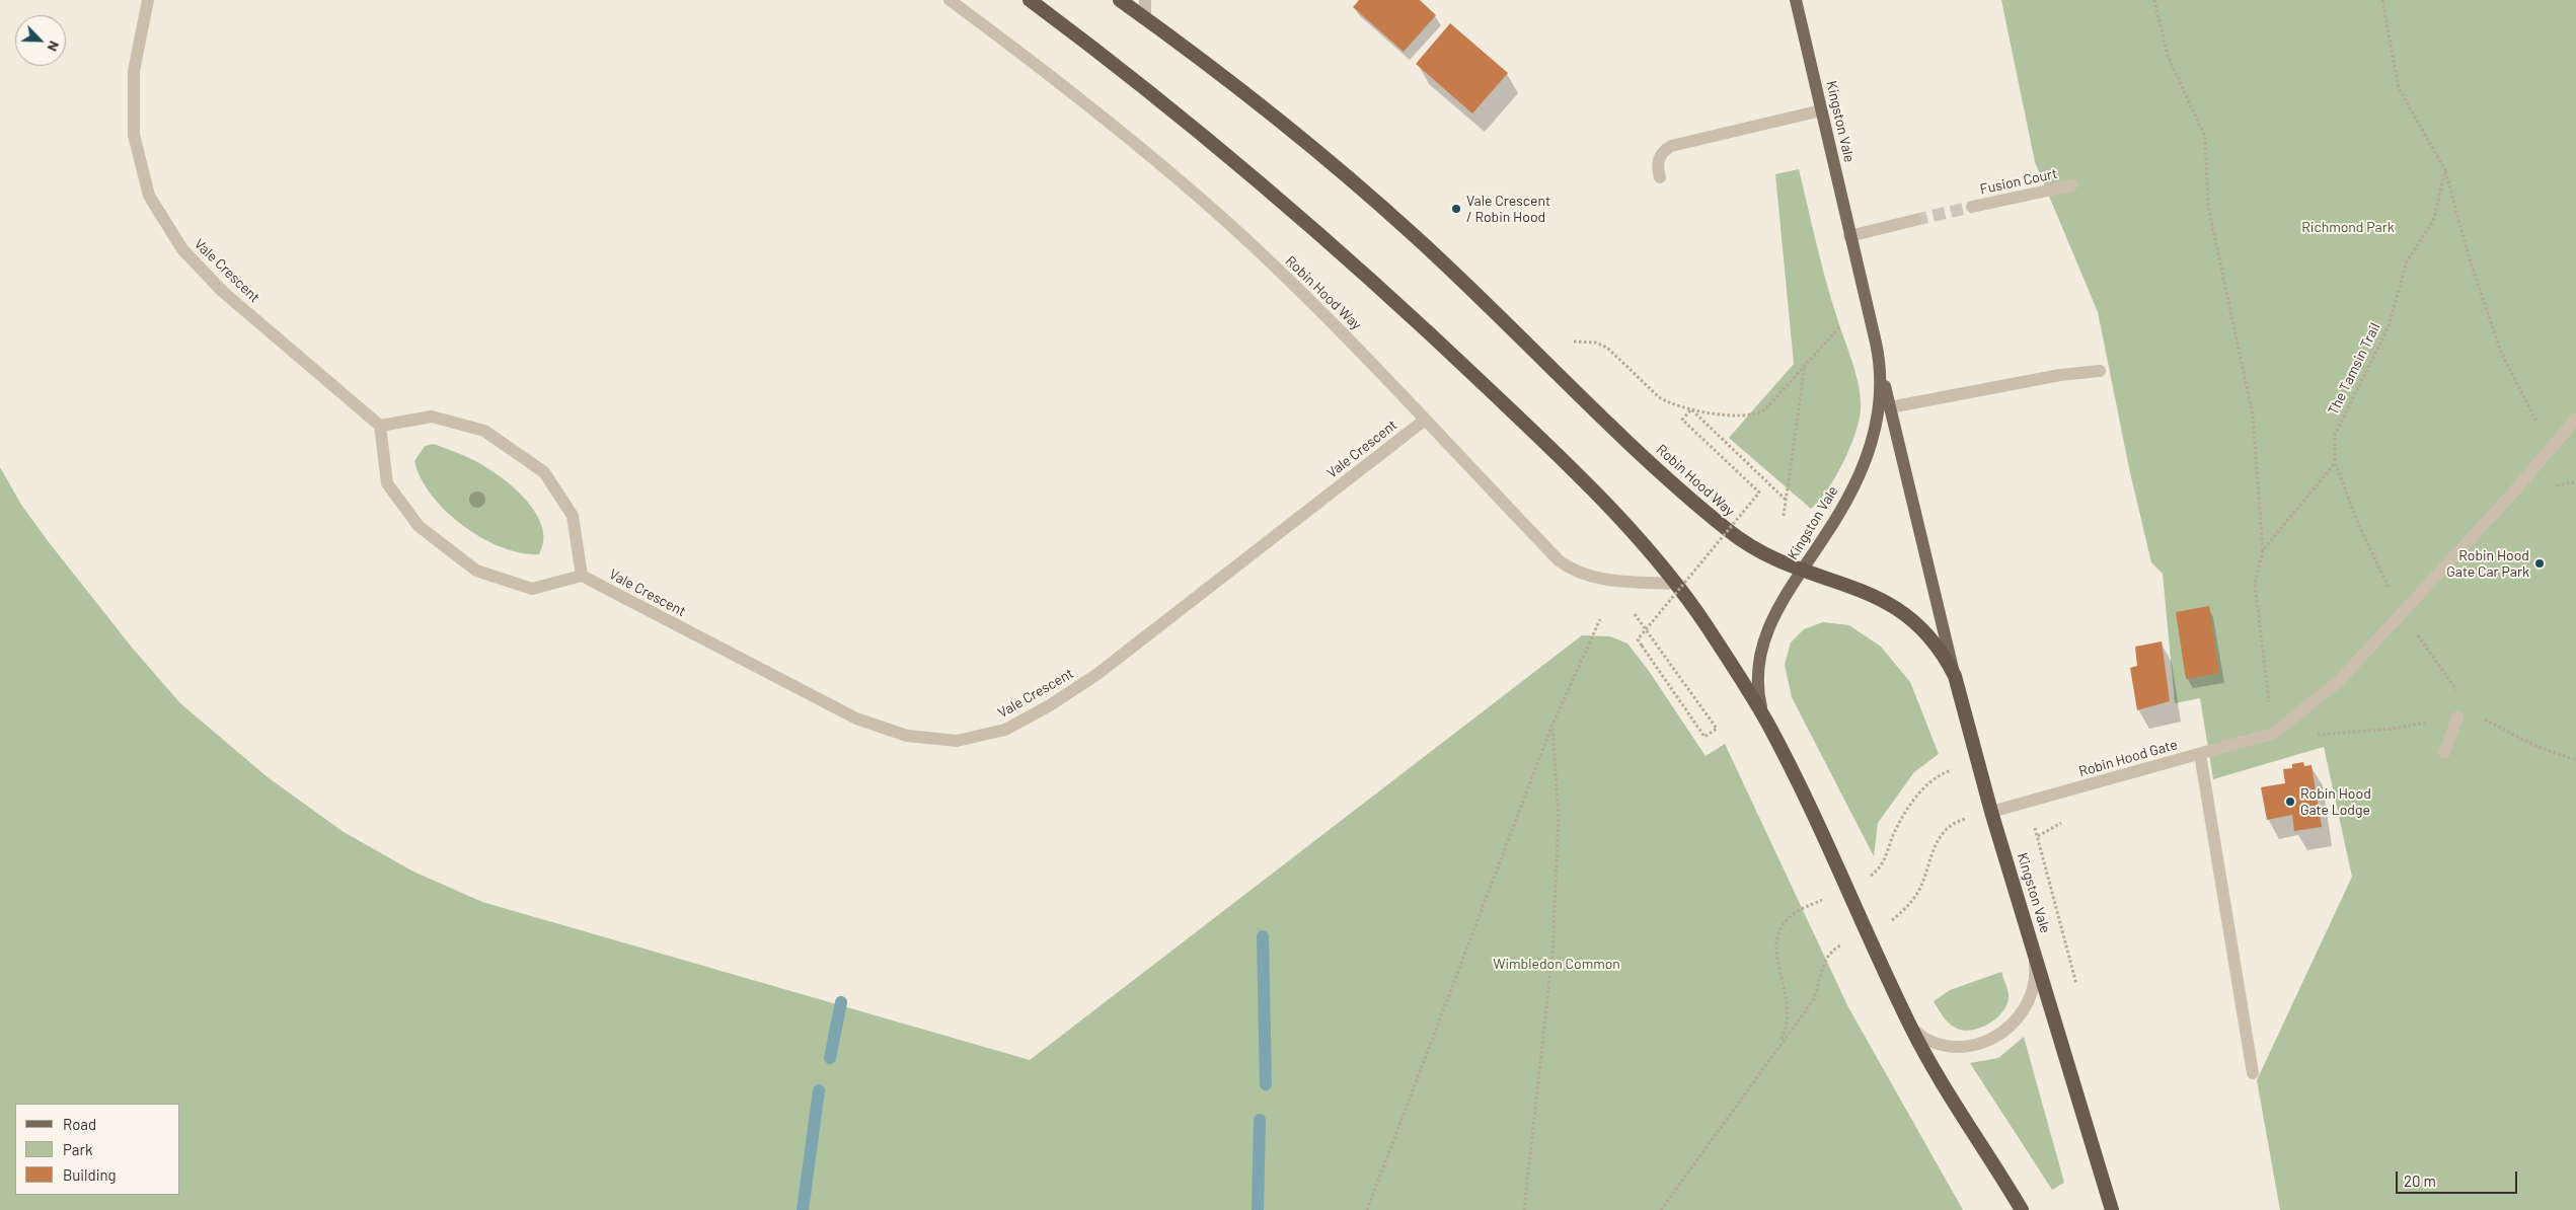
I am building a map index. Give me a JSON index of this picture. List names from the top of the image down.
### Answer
{
  "streets": {
    "highway": ["Kingston Vale", "Robin Hood Way"],
    "street": ["Fusion Court", "Vale Crescent", "Robin Hood Gate"],
    "path": ["The Tamsin Trail"]
  },
  "crossings": [
    ["Kingston Vale", "Robin Hood Way"],
    ["Kingston Vale", "Robin Hood Gate"],
    ["Vale Crescent", "Robin Hood Way"]
  ],
  "parks": ["Richmond Park", "Wimbledon Common"],
  "places": ["Vale Crescent / Robin Hood", "Robin Hood Gate Car Park", "Robin Hood Gate Lodge"],
  "legend": ["Road", "Park", "Building"],
  "scale_bar": "20 m",
  "north": "bottom right"
}
